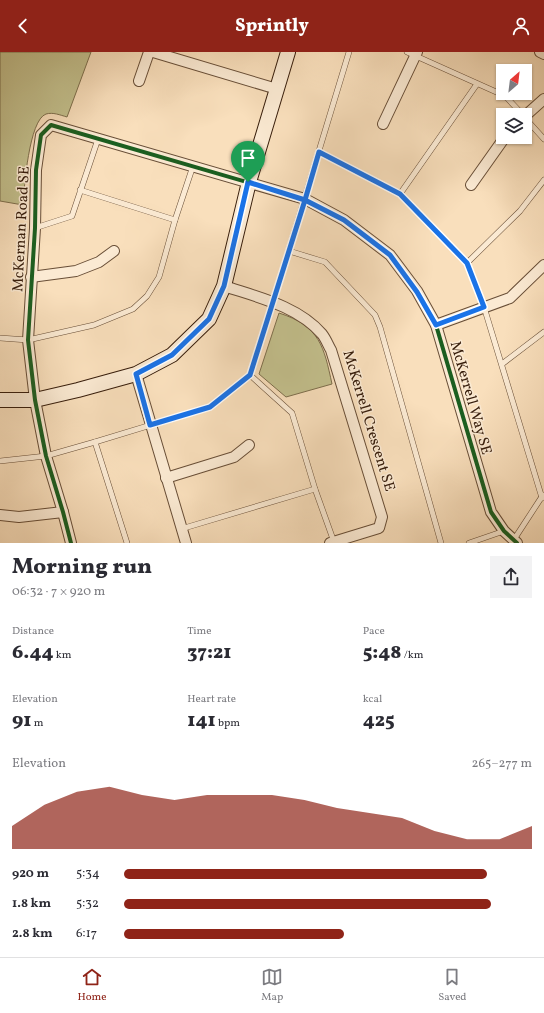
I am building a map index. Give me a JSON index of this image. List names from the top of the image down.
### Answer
{
  "streets": {
    "street": ["McKernan Road SE", "McKerrell Way SE", "McKerrell Crescent SE"]
  },
  "crossings": [
    ["McKernan Road SE", "McKerrell Way SE"]
  ],
  "north": "top right",
  "page": {
    "header": "Sprintly",
    "heading": ["Morning run", "06:32 · 7 × 920 m"],
    "stats": [
      ["Distance", "6.44 km"],
      ["Time", "37:21"],
      ["Pace", "5:48 /km"],
      ["Elevation", "91 m"],
      ["Heart rate", "141 bpm"],
      ["kcal", "425"]
    ],
    "chart": ["Elevation", "265–277 m"],
    "list": [
      {
        "name": "920 m",
        "note": "5:34"
      },
      {
        "name": "1.8 km",
        "note": "5:32"
      },
      {
        "name": "2.8 km",
        "note": "6:17"
      }
    ],
    "tabs": ["Home", "Map", "Saved"]
  }
}
